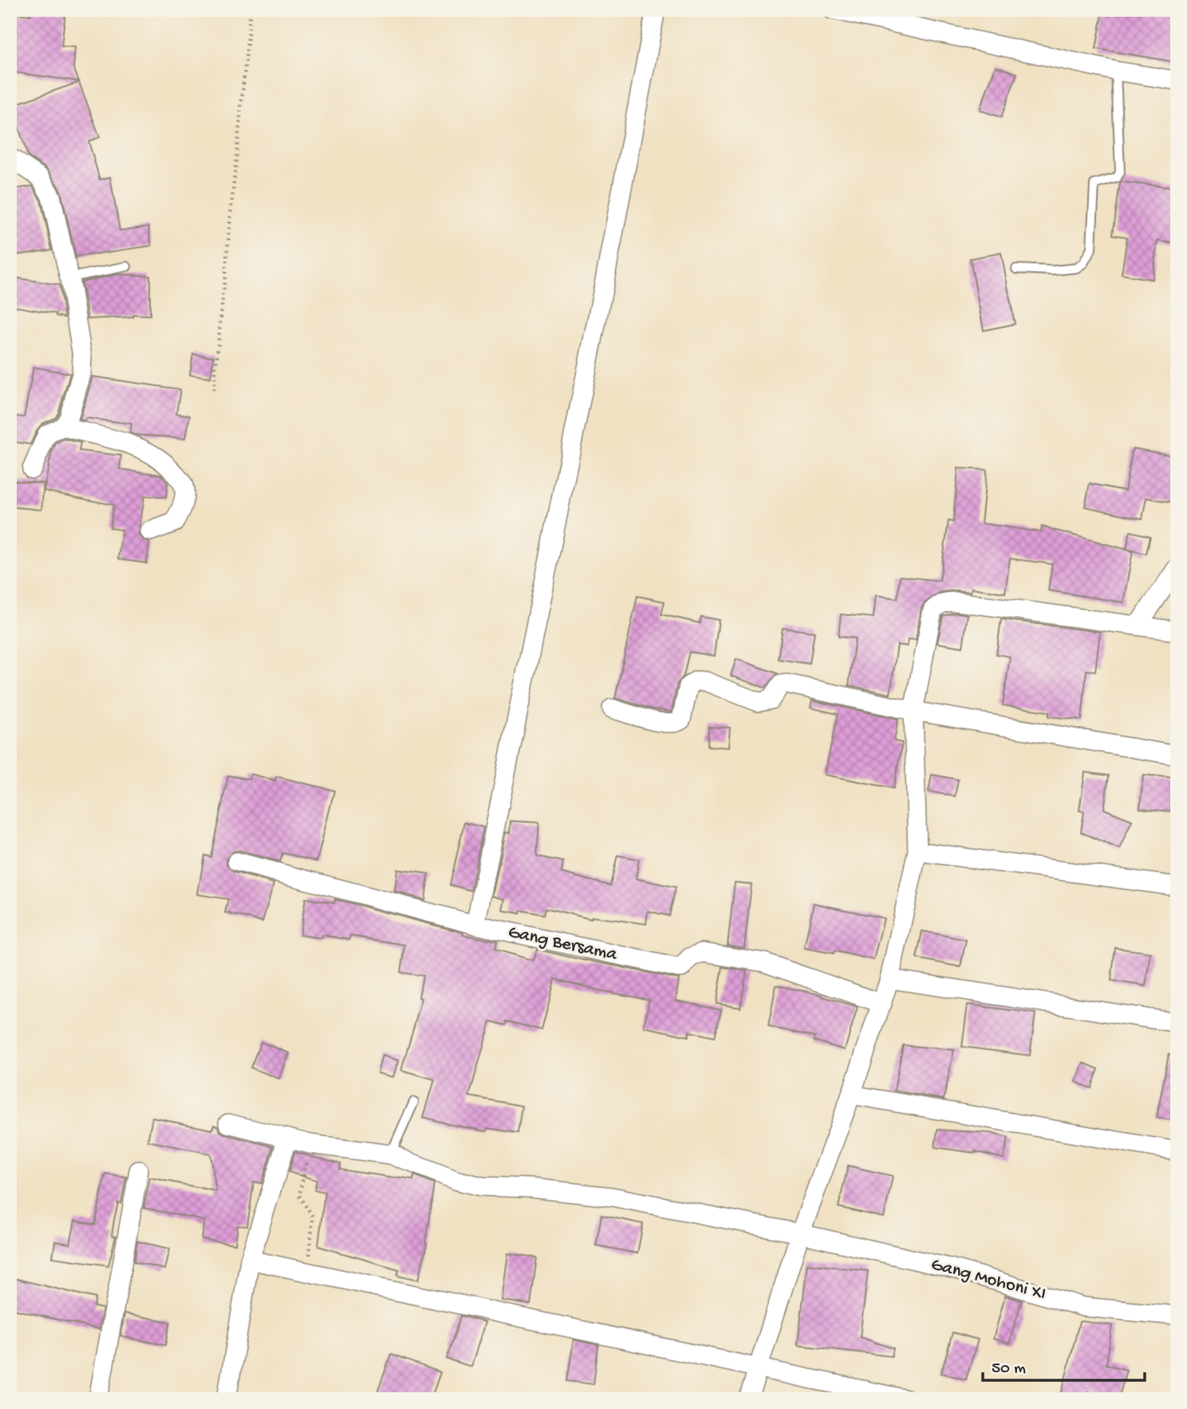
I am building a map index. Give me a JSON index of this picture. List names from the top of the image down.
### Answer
{
  "streets": {
    "street": ["Gang Bersama", "Gang Mohoni XI"]
  },
  "scale_bar": "50 m"
}
